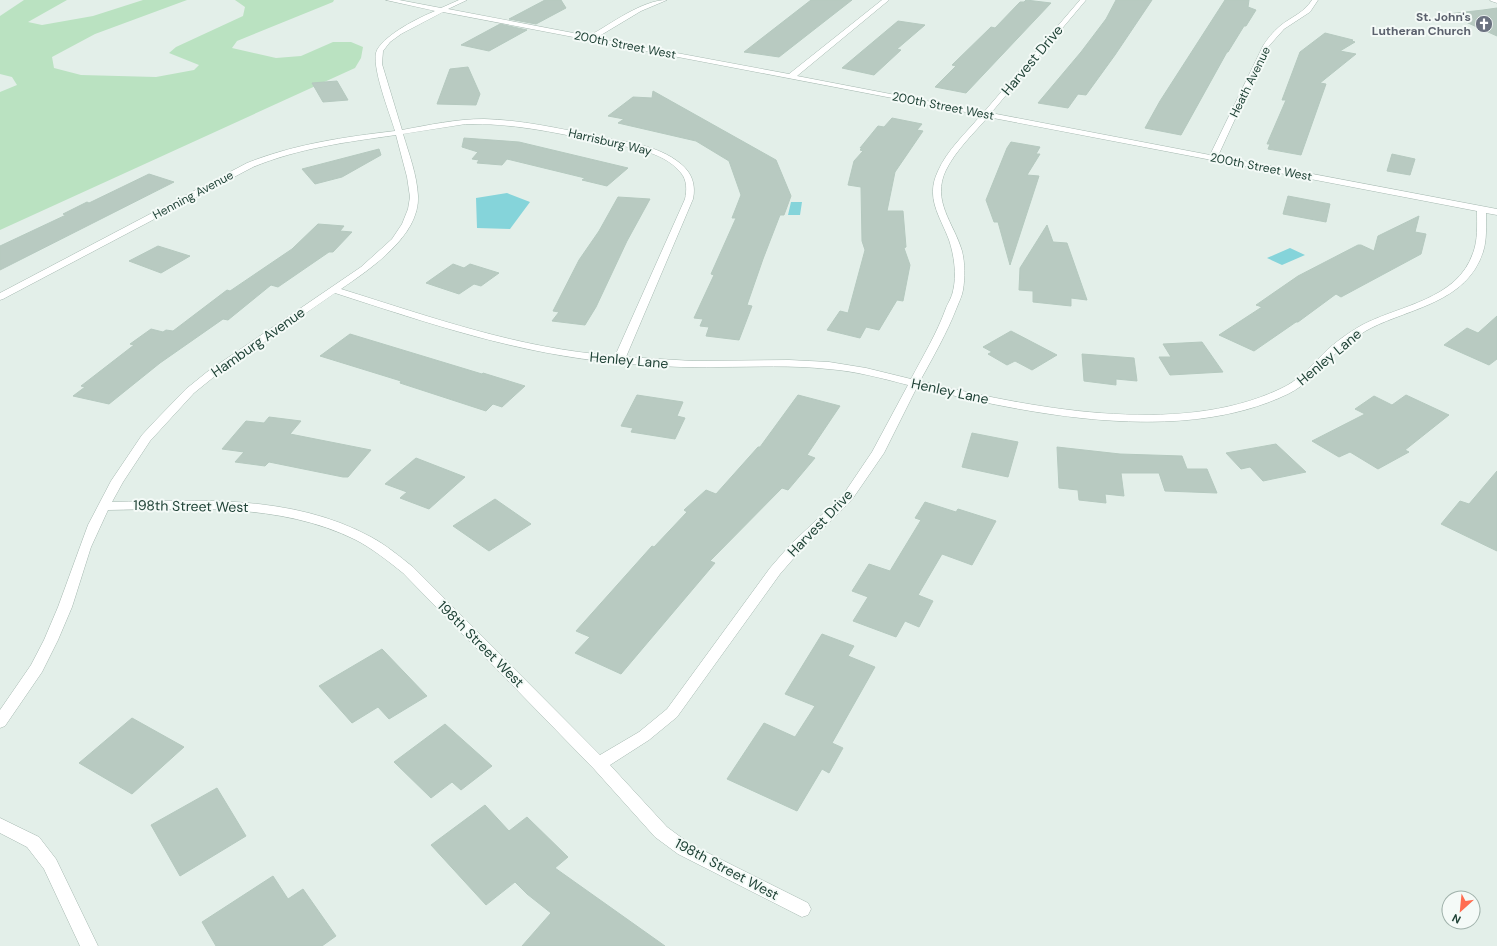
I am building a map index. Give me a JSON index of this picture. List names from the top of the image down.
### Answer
{
  "streets": {
    "street": [
      "200th Street West",
      "Harvest Drive",
      "Heath Avenue",
      "Harrisburg Way",
      "Henning Avenue",
      "Hamburg Avenue",
      "Henley Lane",
      "198th Street West"
    ]
  },
  "crossings": [
    ["200th Street West", "Harvest Drive"],
    ["200th Street West", "Heath Avenue"],
    ["200th Street West", "Hamburg Avenue"],
    ["200th Street West", "Henley Lane"],
    ["Harvest Drive", "Henley Lane"],
    ["Harvest Drive", "198th Street West"],
    ["Harrisburg Way", "Henning Avenue"],
    ["Harrisburg Way", "Hamburg Avenue"],
    ["Harrisburg Way", "Henley Lane"],
    ["Henning Avenue", "Hamburg Avenue"],
    ["Hamburg Avenue", "Henley Lane"],
    ["Hamburg Avenue", "198th Street West"]
  ],
  "places": {
    "church": ["St. John's Lutheran Church"]
  },
  "north": "bottom left"
}
